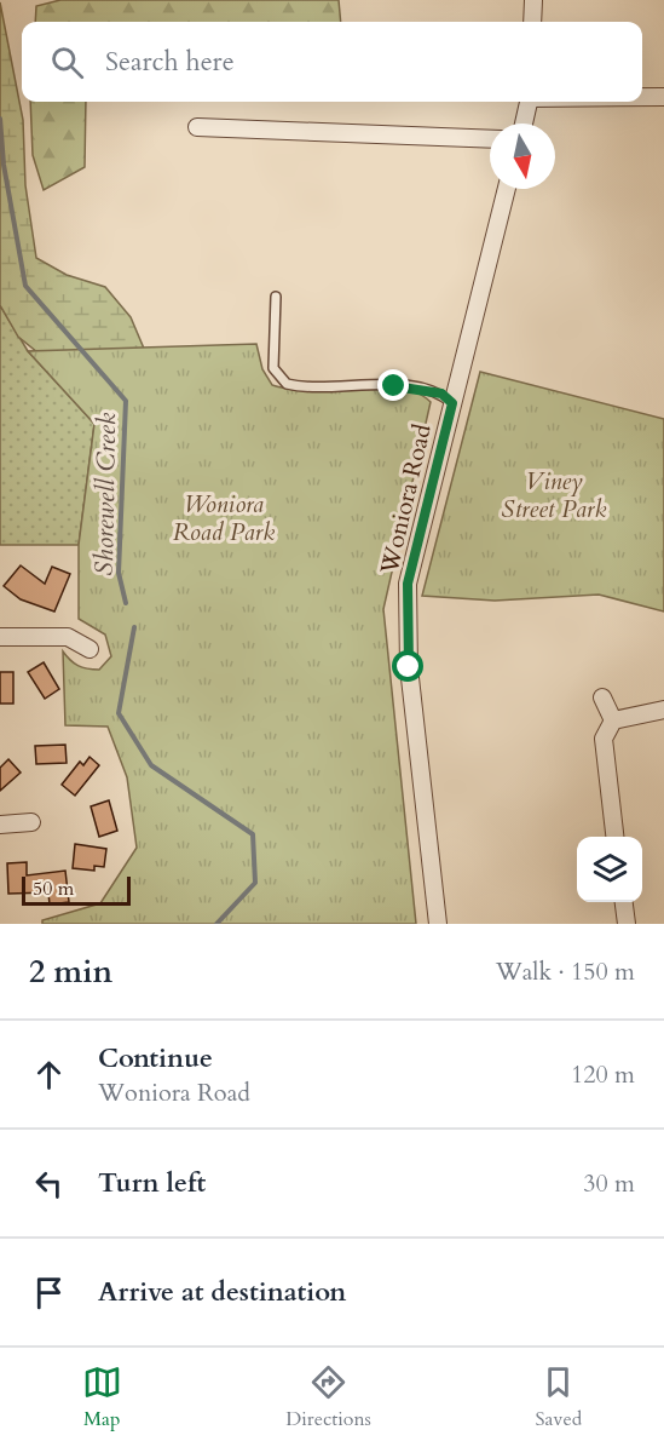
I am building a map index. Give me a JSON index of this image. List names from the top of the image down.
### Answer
{
  "streets": {
    "street": ["Woniora Road"]
  },
  "water": ["Shorewell Creek"],
  "parks": ["Viney Street Park", "Woniora Road Park"],
  "scale_bar": "50 m",
  "north": "bottom",
  "page": {
    "search": "Search here",
    "scale": "50 m",
    "heading": ["2 min", "Walk · 150 m"],
    "list": [
      ["Continue", "Woniora Road", "120 m"],
      ["Turn left", "30 m"],
      "Arrive at destination"
    ],
    "nav": ["Map", "Directions", "Saved"]
  }
}
